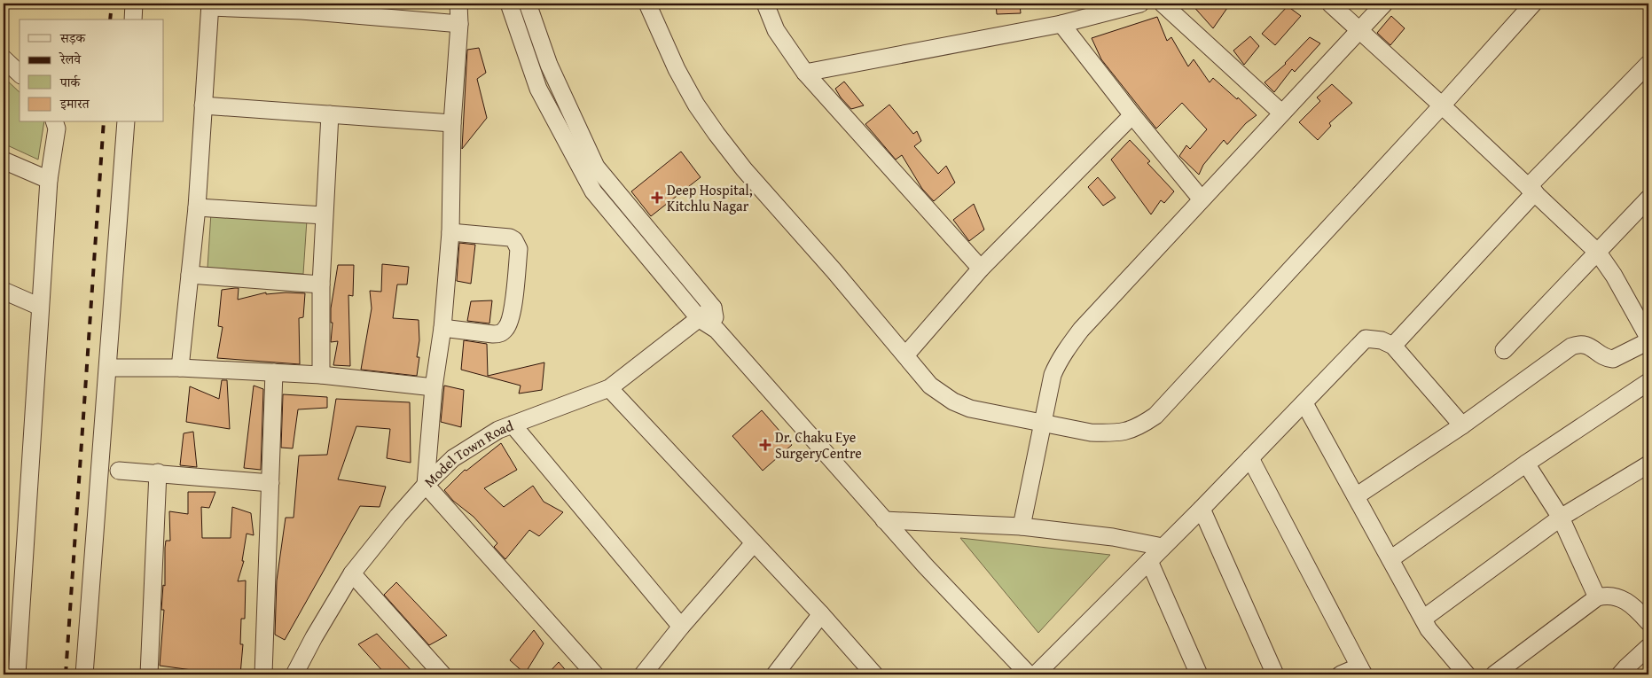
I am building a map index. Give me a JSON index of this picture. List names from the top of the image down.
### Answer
{
  "streets": {
    "street": ["Model Town Road"]
  },
  "places": {
    "health": ["Deep Hospital, Kitchlu Nagar", "Dr. Chaku Eye SurgeryCentre"]
  },
  "legend": [
    "सड़क",
    "रेलवे",
    "पार्क",
    "इमारत"
  ]
}
